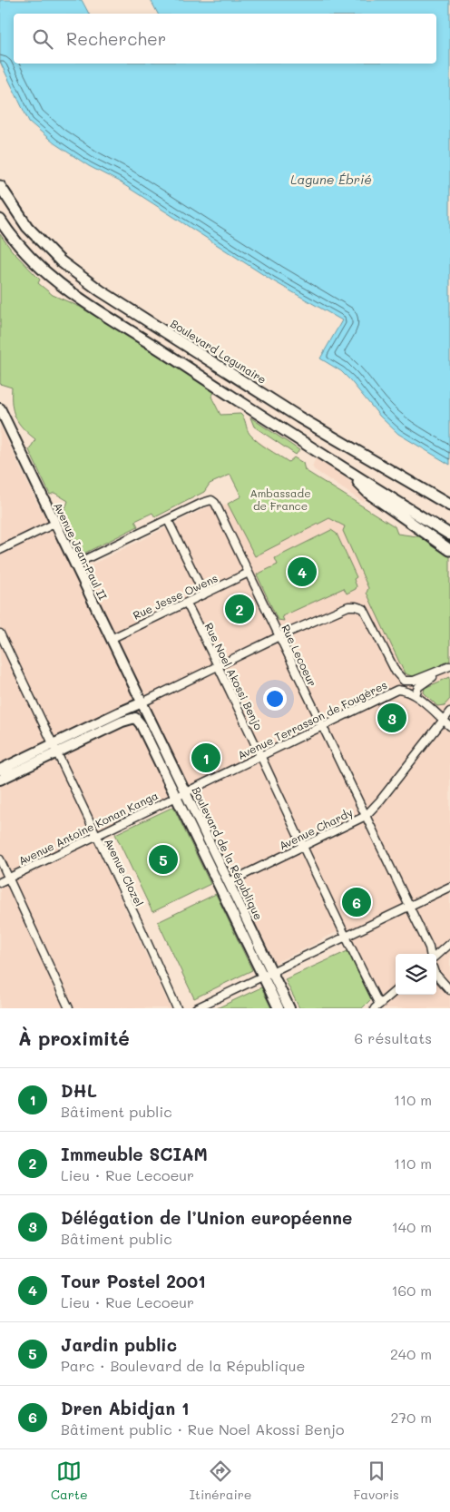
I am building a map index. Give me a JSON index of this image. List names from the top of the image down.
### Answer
{
  "streets": {
    "highway": ["Boulevard Lagunaire"],
    "main road": ["Avenue Jean-Paul II", "Boulevard de la République"],
    "street": [
      "Rue Jesse Owens",
      "Rue Lecoeur",
      "Rue Noel Akossi Benjo",
      "Avenue Terrasson de Fougères",
      "Avenue Antoine Konan Kanga",
      "Avenue Chardy",
      "Avenue Clozel"
    ]
  },
  "crossings": [
    ["Avenue Jean-Paul II", "Rue Jesse Owens"],
    ["Avenue Jean-Paul II", "Rue Lecoeur"],
    ["Avenue Jean-Paul II", "Boulevard de la République"],
    ["Rue Jesse Owens", "Rue Lecoeur"],
    ["Rue Jesse Owens", "Rue Noel Akossi Benjo"],
    ["Rue Lecoeur", "Avenue Terrasson de Fougères"],
    ["Rue Lecoeur", "Avenue Chardy"],
    ["Rue Noel Akossi Benjo", "Avenue Terrasson de Fougères"],
    ["Rue Noel Akossi Benjo", "Avenue Chardy"],
    ["Avenue Terrasson de Fougères", "Avenue Antoine Konan Kanga"],
    ["Avenue Terrasson de Fougères", "Avenue Chardy"],
    ["Avenue Terrasson de Fougères", "Boulevard de la République"],
    ["Avenue Antoine Konan Kanga", "Boulevard de la République"],
    ["Avenue Antoine Konan Kanga", "Avenue Clozel"],
    ["Avenue Chardy", "Boulevard de la République"]
  ],
  "water": ["Lagune Ébrié"],
  "parks": ["Ambassade de France"],
  "page": {
    "search": "Rechercher",
    "pins": [
      "4",
      "2",
      "3",
      "1",
      "5",
      "6"
    ],
    "heading": ["À proximité", "6 résultats"],
    "list": [
      {
        "mark": "1",
        "name": "DHL",
        "note": "Bâtiment public",
        "value": "110 m"
      },
      {
        "mark": "2",
        "name": "Immeuble SCIAM",
        "note": "Lieu · Rue Lecoeur",
        "value": "110 m"
      },
      {
        "mark": "3",
        "name": "Délégation de l’Union européenne",
        "note": "Bâtiment public",
        "value": "140 m"
      },
      {
        "mark": "4",
        "name": "Tour Postel 2001",
        "note": "Lieu · Rue Lecoeur",
        "value": "160 m"
      },
      {
        "mark": "5",
        "name": "Jardin public",
        "note": "Parc · Boulevard de la République",
        "value": "240 m"
      },
      {
        "mark": "6",
        "name": "Dren Abidjan 1",
        "note": "Bâtiment public · Rue Noel Akossi Benjo",
        "value": "270 m"
      }
    ],
    "nav": ["Carte", "Itinéraire", "Favoris"]
  }
}
